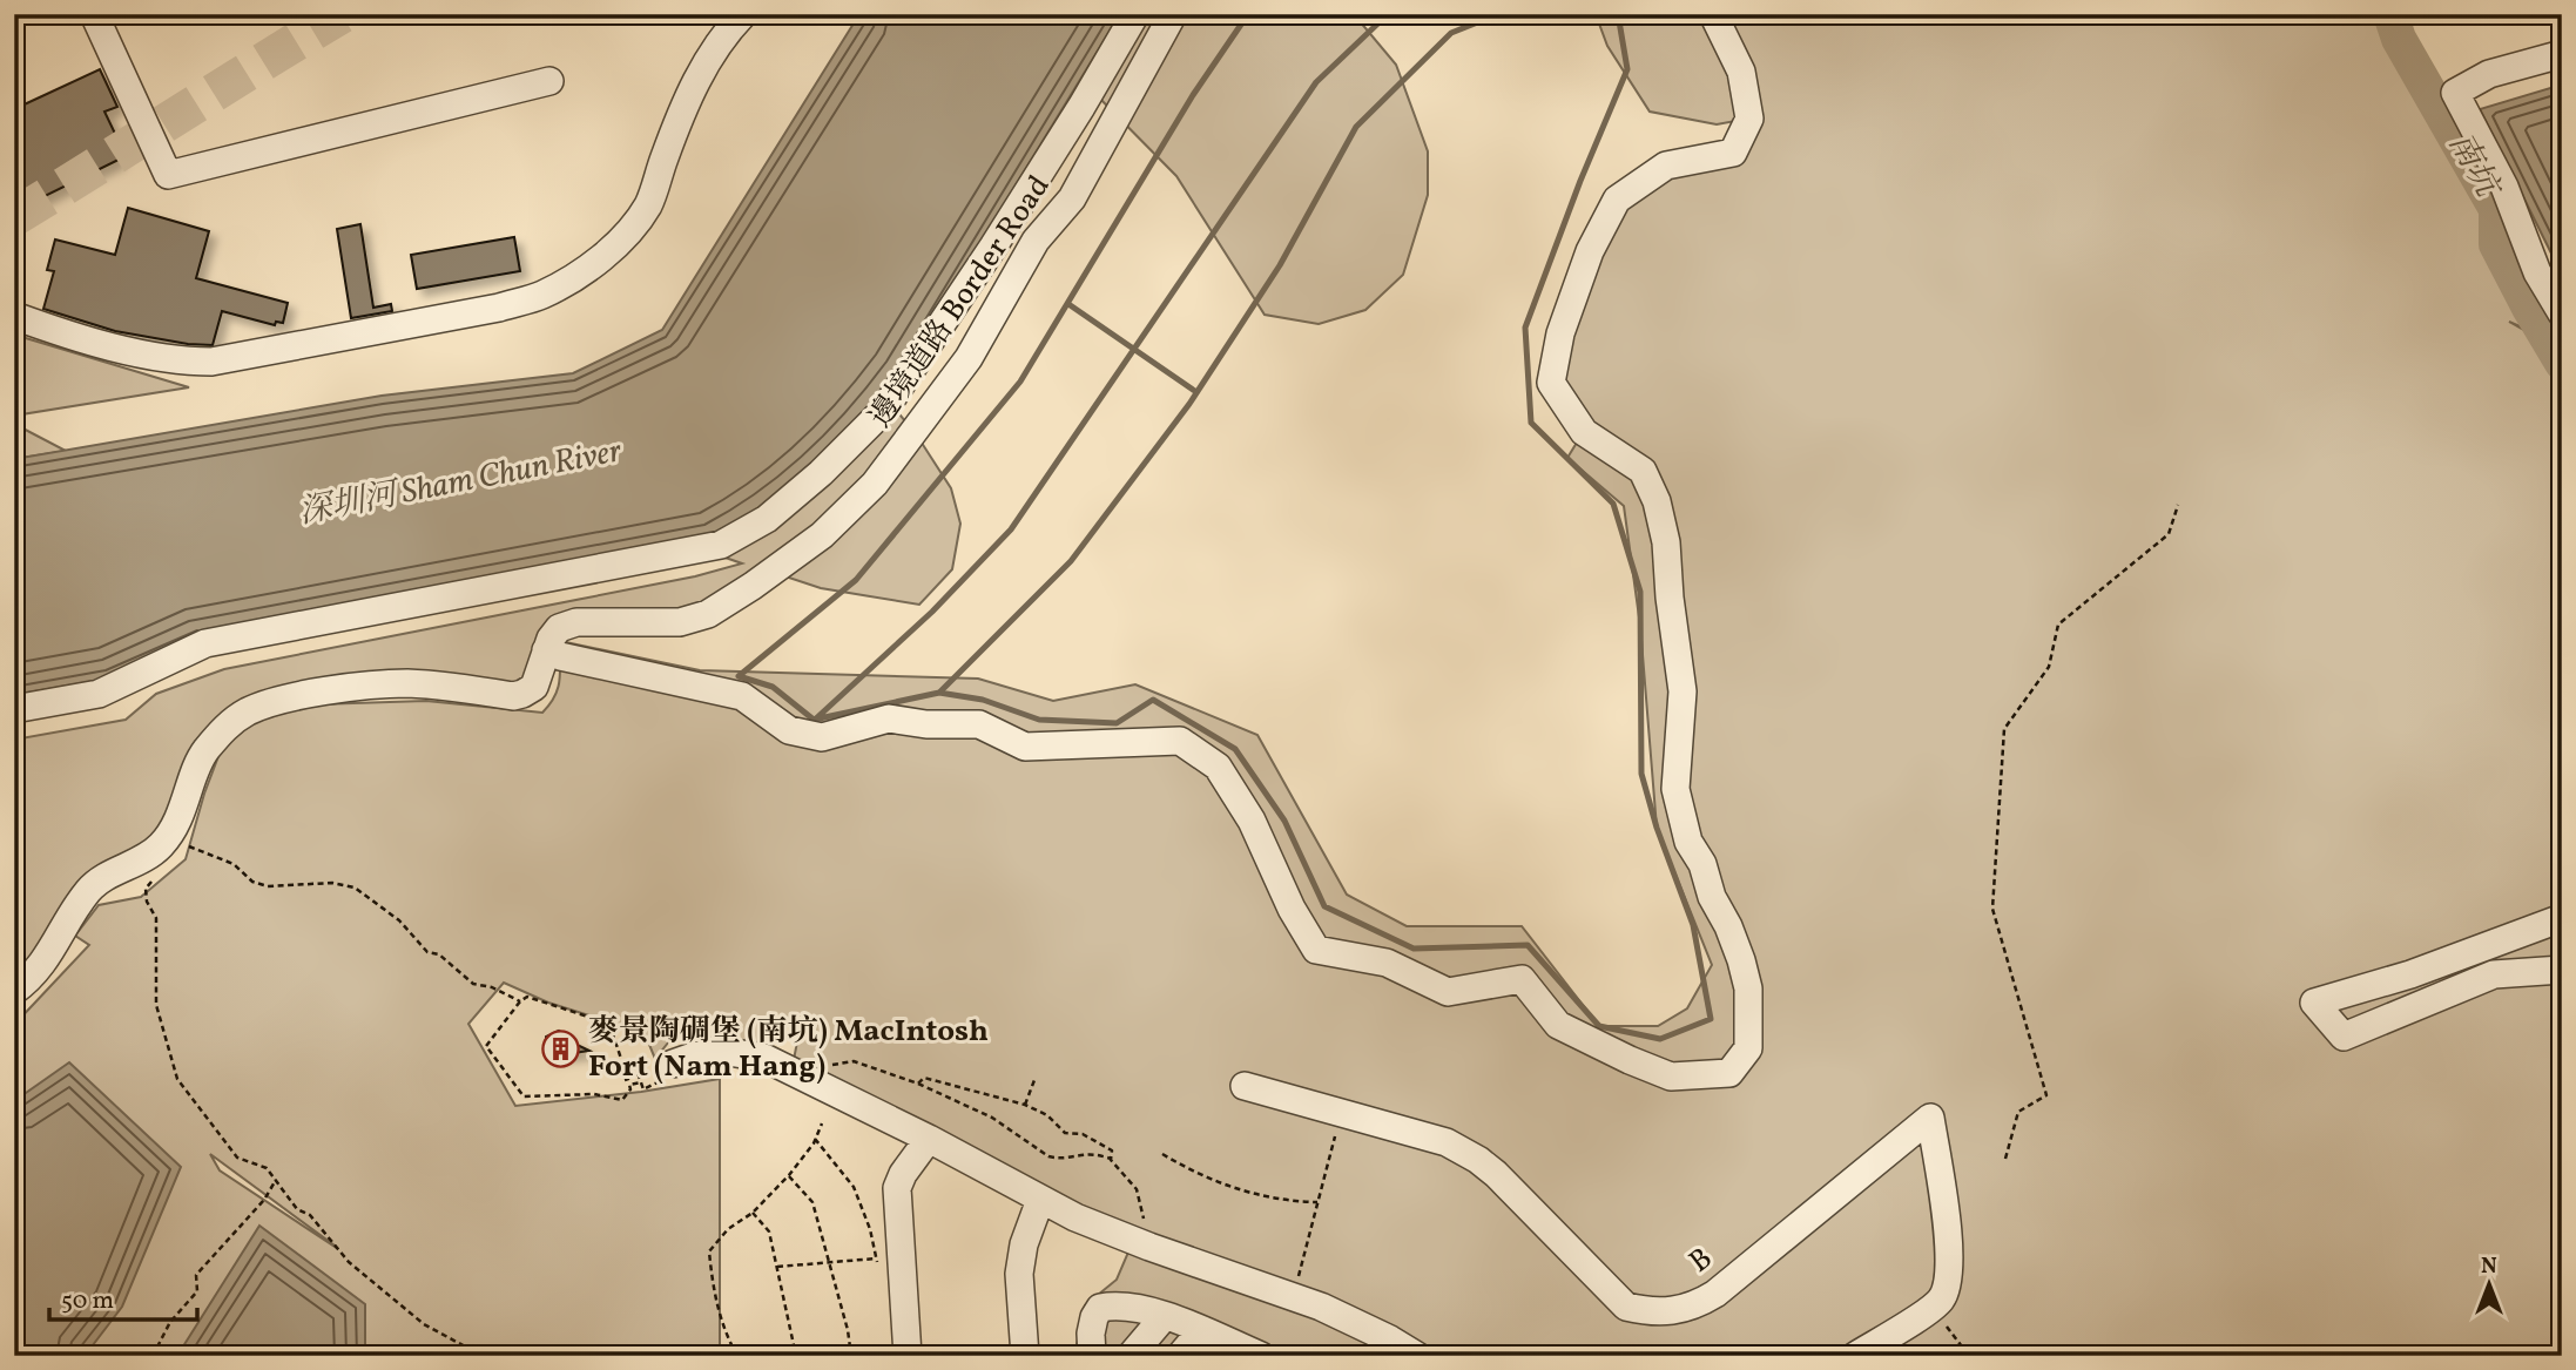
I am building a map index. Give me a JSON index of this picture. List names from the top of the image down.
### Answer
{
  "streets": {
    "street": ["邊境道路 Border Road", "B"]
  },
  "water": ["南坑", "深圳河 Sham Chun River"],
  "places": {
    "building": ["麥景陶碉堡 (南坑) MacIntosh Fort (Nam Hang)"]
  },
  "scale_bar": "50 m",
  "north": "top"
}
